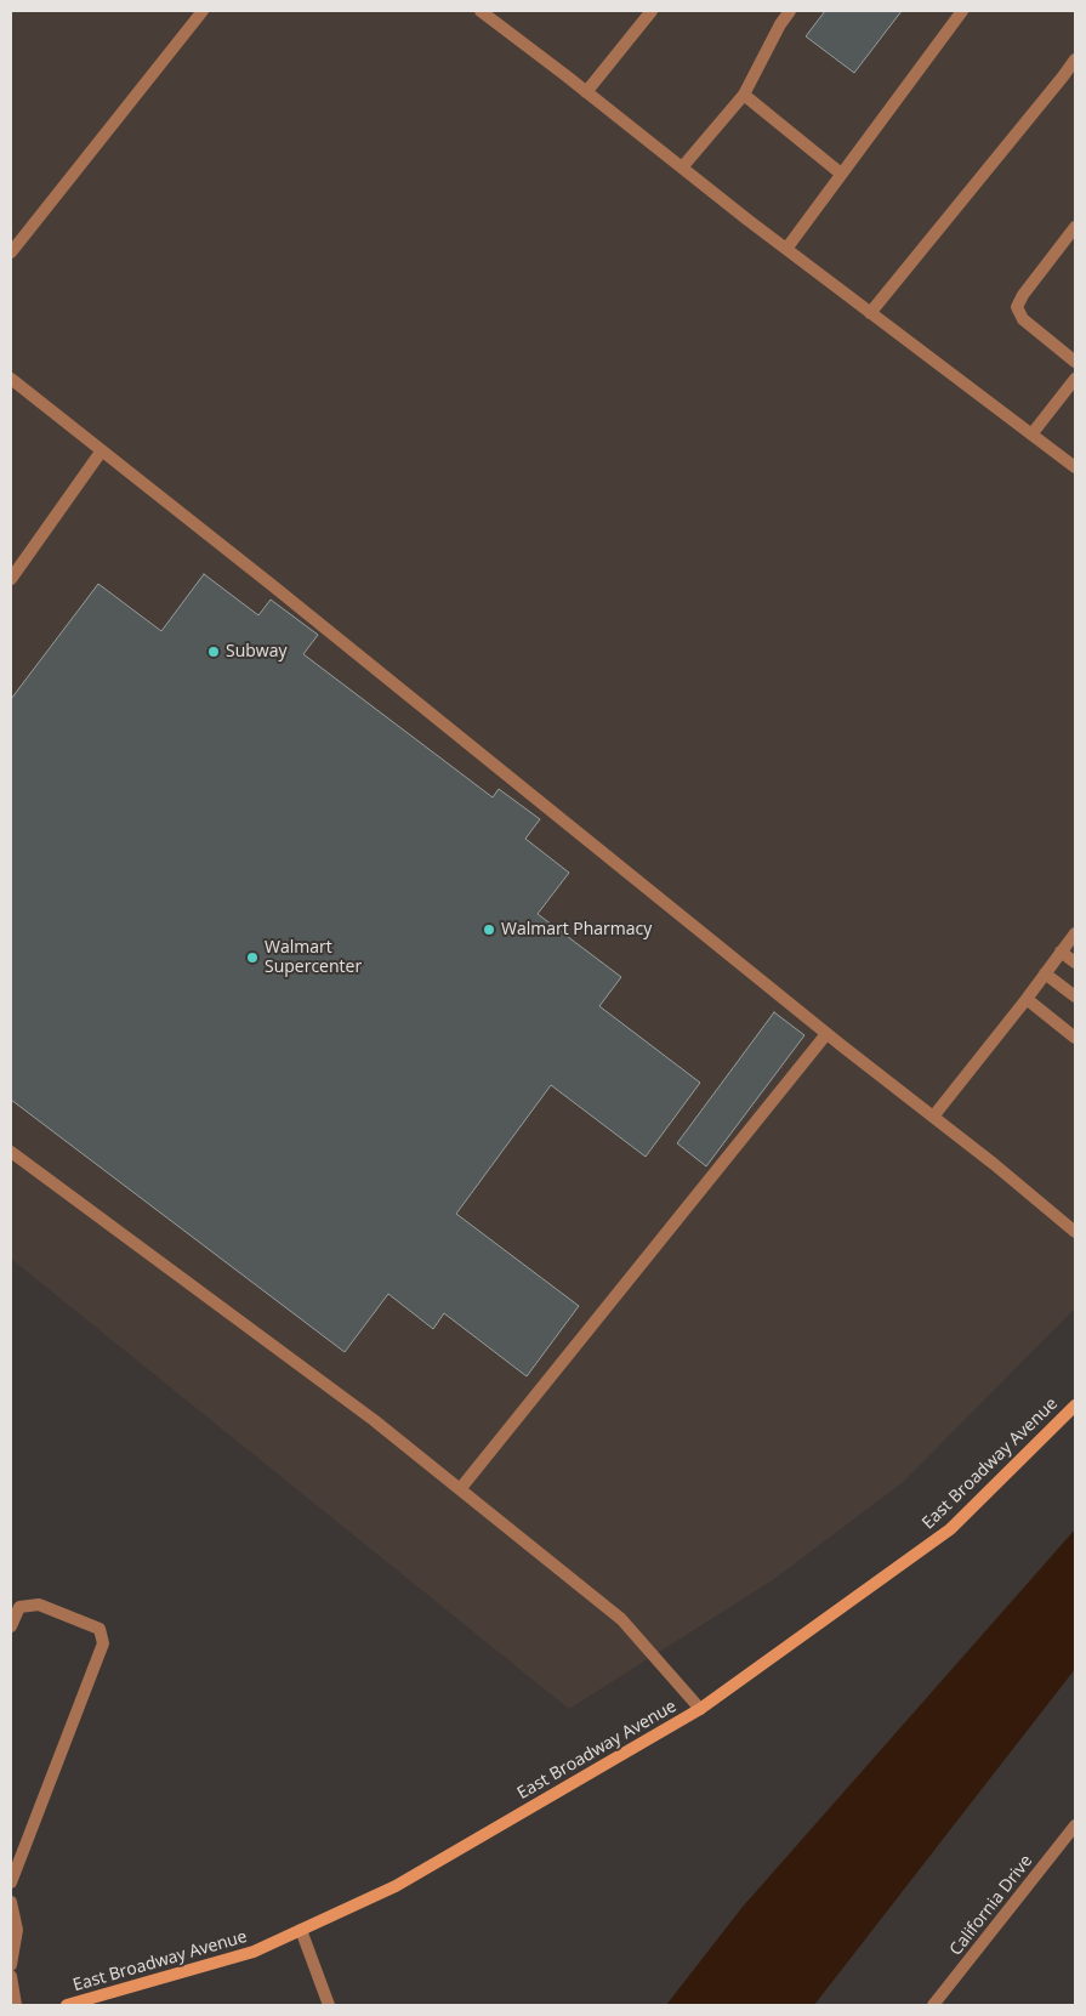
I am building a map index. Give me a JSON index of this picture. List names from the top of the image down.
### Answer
{
  "streets": {
    "street": ["East Broadway Avenue", "California Drive"]
  },
  "places": ["Subway", "Walmart Pharmacy", "Walmart Supercenter"]
}
